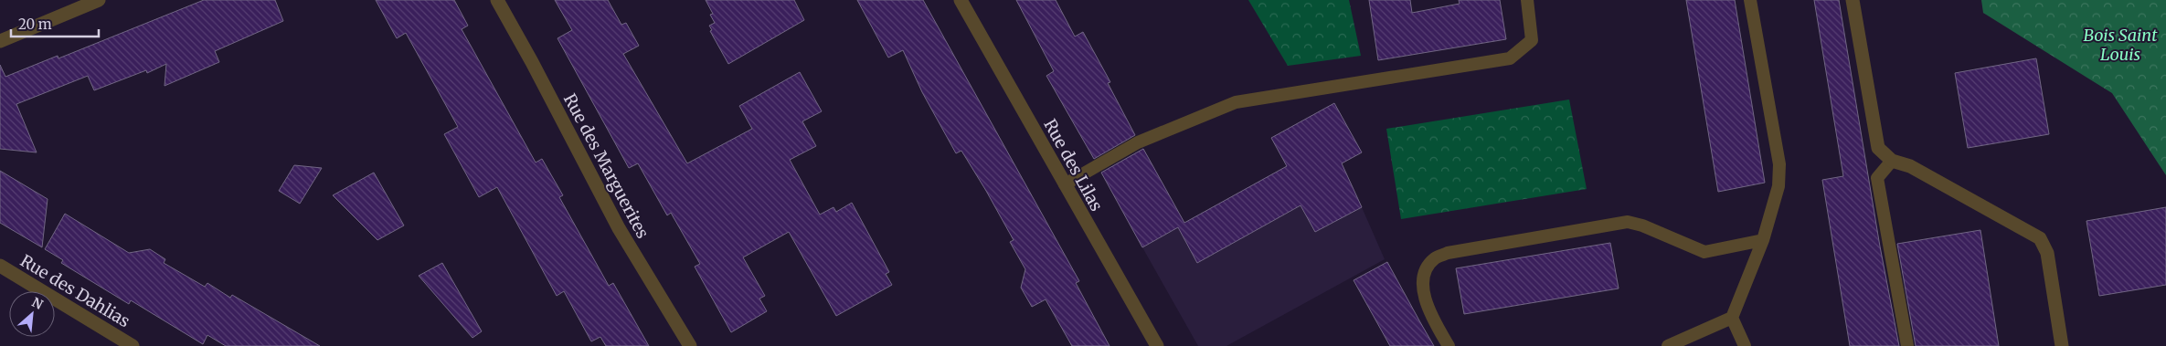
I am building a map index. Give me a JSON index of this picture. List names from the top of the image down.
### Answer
{
  "streets": {
    "street": ["Rue des Lilas", "Rue des Marguerites", "Rue des Dahlias"]
  },
  "parks": ["Bois Saint Louis"],
  "scale_bar": "20 m",
  "north": "top right"
}
